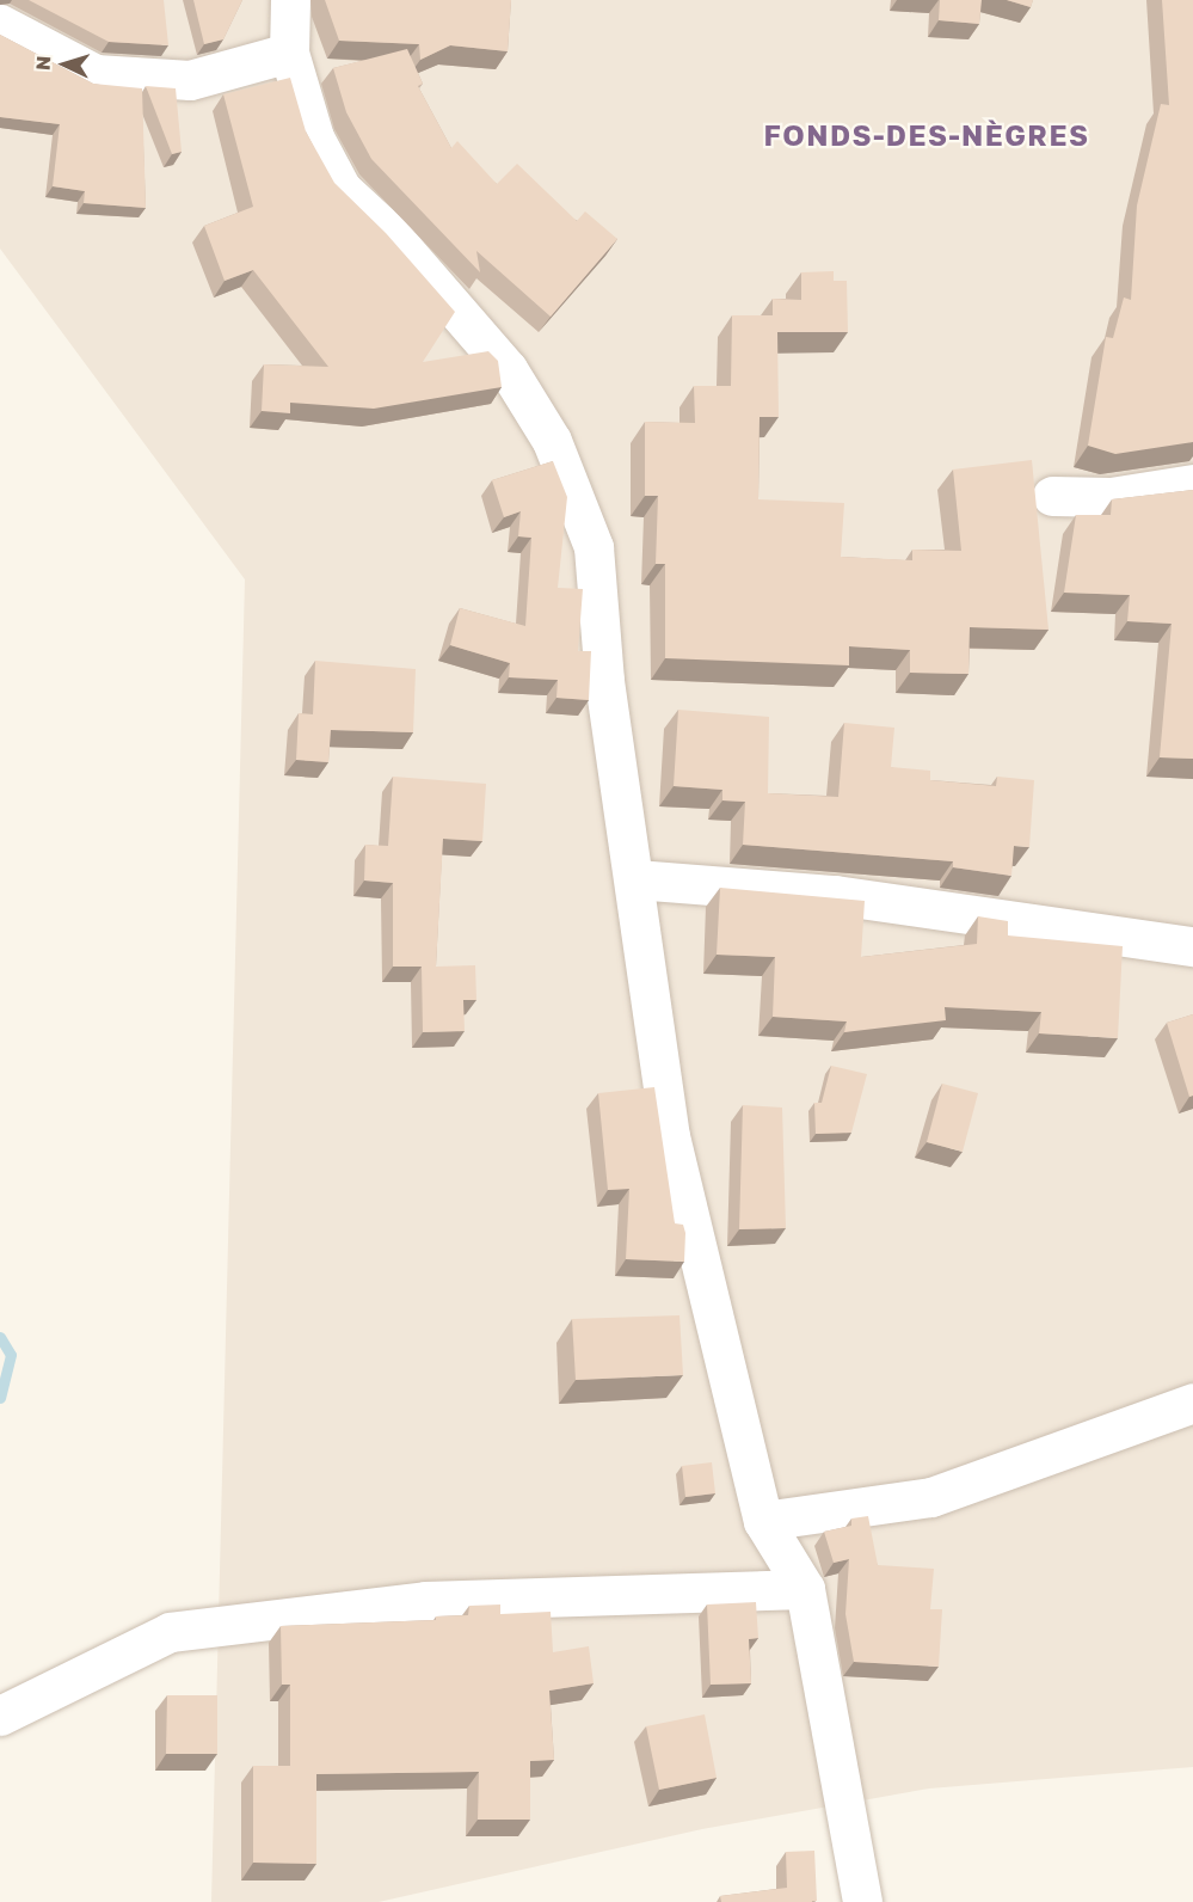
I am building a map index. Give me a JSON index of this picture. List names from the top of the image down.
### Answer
{
  "districts": ["FONDS-DES-NÈGRES"],
  "north": "left"
}
